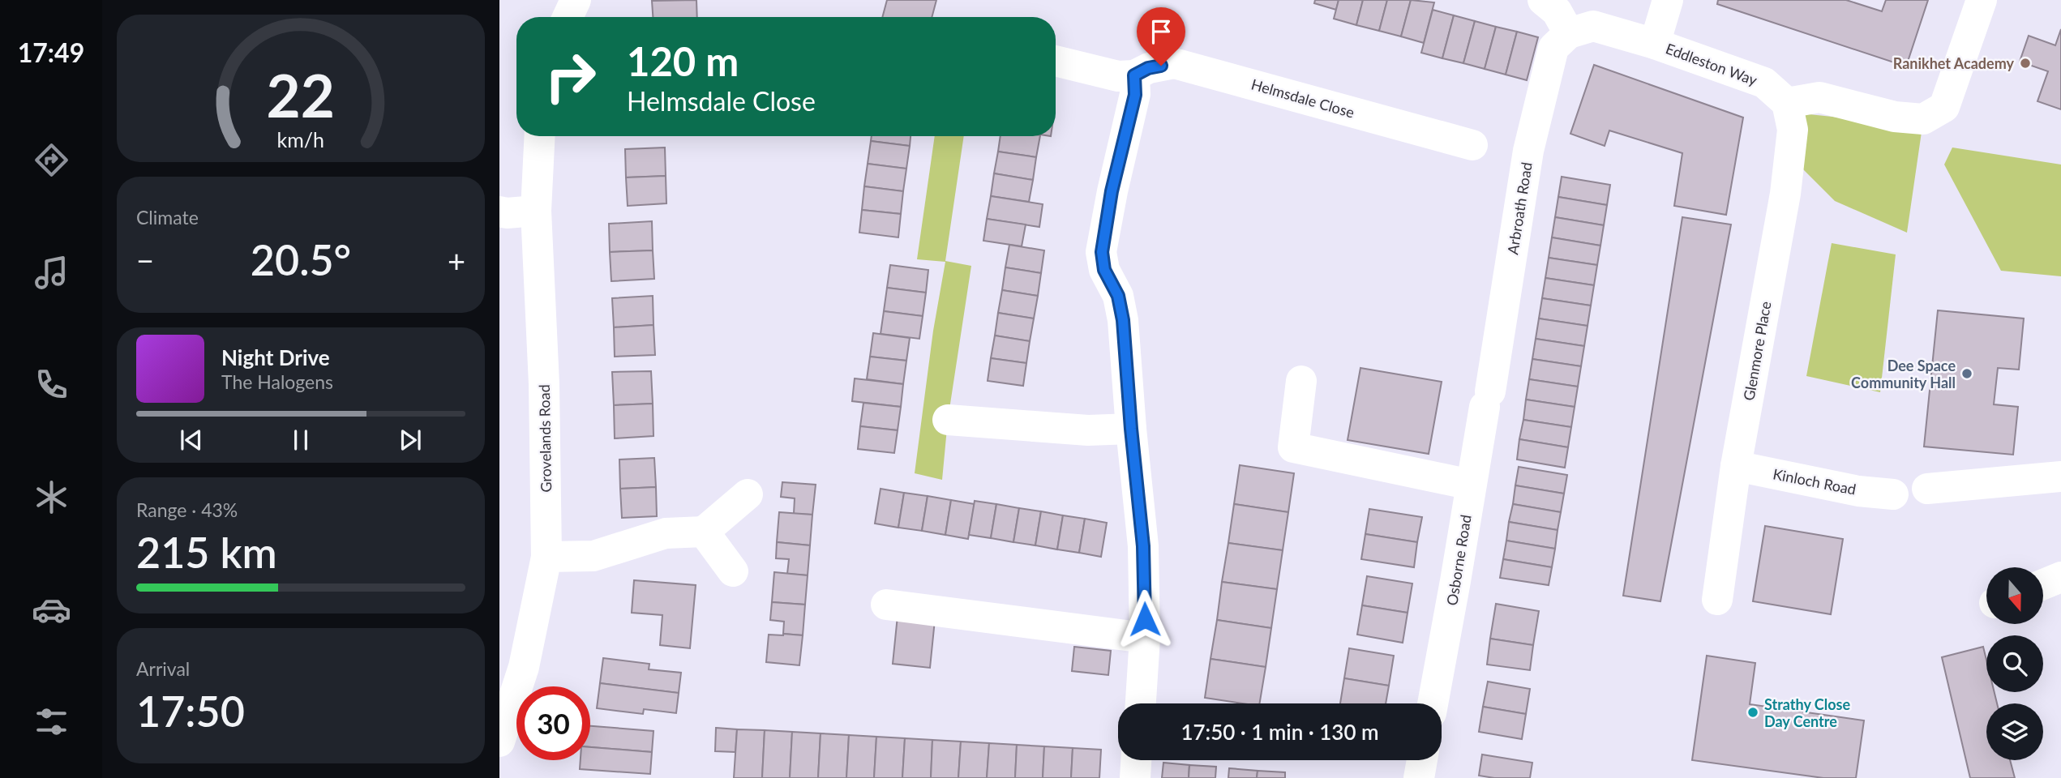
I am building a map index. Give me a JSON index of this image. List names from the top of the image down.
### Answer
{
  "streets": {
    "street": [
      "Eddleston Way",
      "Helmsdale Close",
      "Arbroath Road",
      "Glenmore Place",
      "Grovelands Road",
      "Kinloch Road",
      "Osborne Road"
    ]
  },
  "crossings": [
    ["Eddleston Way", "Arbroath Road"],
    ["Eddleston Way", "Glenmore Place"],
    ["Arbroath Road", "Osborne Road"],
    ["Glenmore Place", "Kinloch Road"]
  ],
  "places": ["Ranikhet Academy", "Dee Space Community Hall", "Strathy Close Day Centre"],
  "north": "bottom",
  "page": {
    "tabs": "17:49",
    "turn": ["120 m", "Helmsdale Close"],
    "tile": [
      "Climate",
      ["Range · 43%", "215 km"],
      ["Arrival", "17:50"]
    ],
    "heat": ["−", "20.5°", "+"],
    "song": ["Night Drive", "The Halogens"],
    "limit": "30",
    "trip": "17:50 · 1 min · 130 m",
    "gauge": ["22", "km/h"]
  }
}
